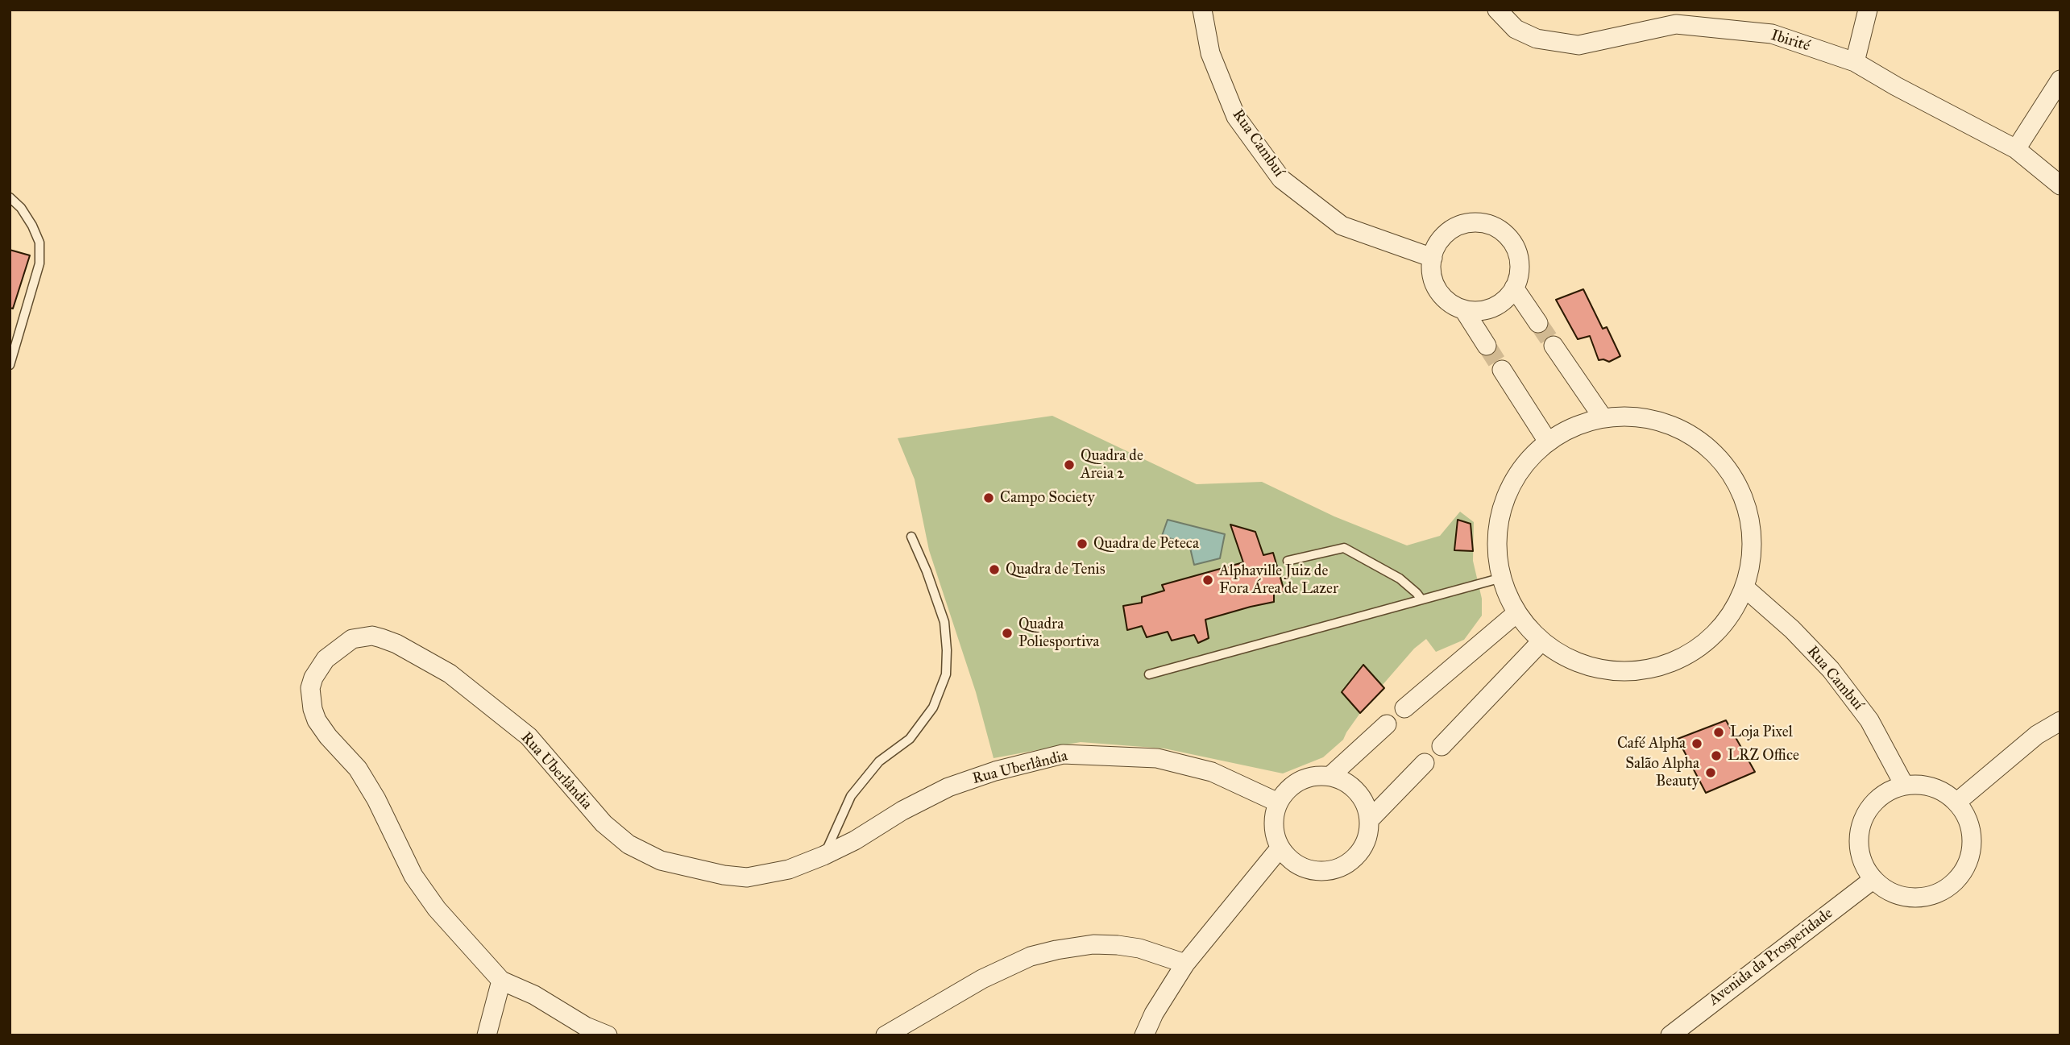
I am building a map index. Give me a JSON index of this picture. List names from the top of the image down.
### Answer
{
  "streets": {
    "street": [
      "Ibirité",
      "Rua Cambuí",
      "Rua Uberlândia",
      "Avenida da Prosperidade"
    ]
  },
  "crossings": [
    ["Rua Cambuí", "Avenida da Prosperidade"]
  ],
  "places": [
    "Quadra de Areia 2",
    "Campo Society",
    "Quadra de Peteca",
    "Quadra de Tenis",
    "Alphaville Juiz de Fora Área de Lazer",
    "Quadra Poliesportiva",
    "Loja Pixel",
    "Café Alpha",
    "LRZ Office",
    "Salão Alpha Beauty"
  ]
}
